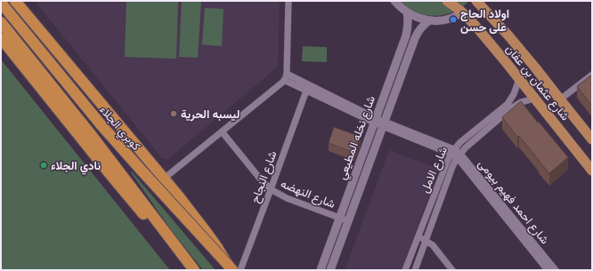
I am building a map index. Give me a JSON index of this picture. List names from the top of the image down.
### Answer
{
  "streets": {
    "highway": ["كوبري الجلاء"],
    "main road": ["شارع عثمان بن عفان"],
    "street": [
      "شارع نخله المطيعي",
      "شارع الامل",
      "شارع النجاح",
      "شارع النهضه",
      "شارع احمد فهيم بيومى"
    ]
  },
  "crossings": [
    ["شارع عثمان بن عفان", "شارع الامل"],
    ["شارع نخله المطيعي", "شارع النهضه"],
    ["شارع نخله المطيعي", "شارع احمد فهيم بيومى"],
    ["شارع الامل", "شارع احمد فهيم بيومى"],
    ["شارع النجاح", "شارع النهضه"]
  ],
  "places": ["اولاد الحاج على حسن", "ليسبه الحرية", "نادي الجلاء"]
}
